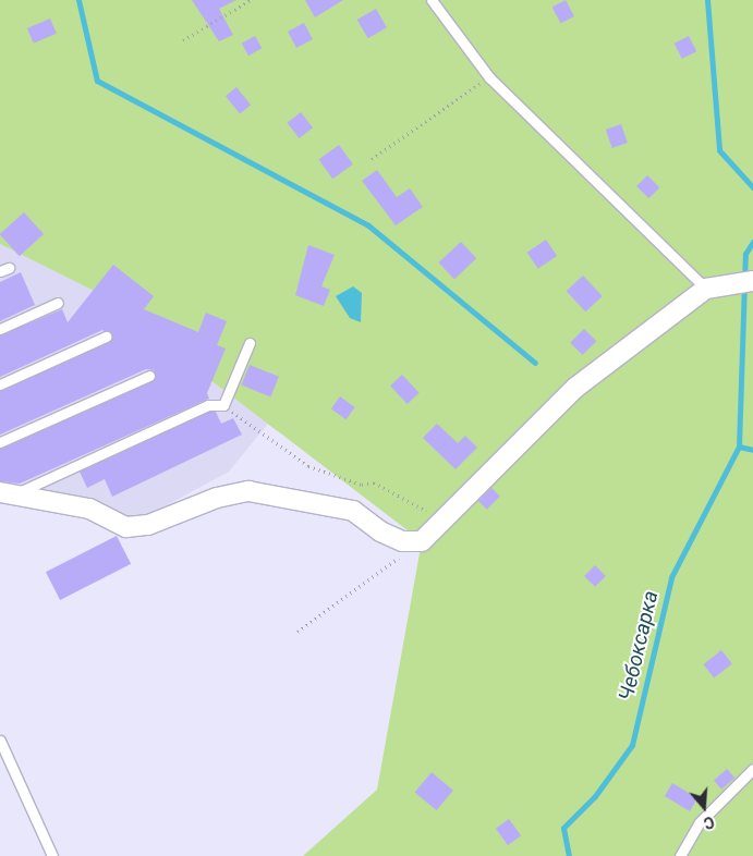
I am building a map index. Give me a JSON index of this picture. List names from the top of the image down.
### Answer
{
  "water": ["Чебоксарка"],
  "north": "bottom"
}
